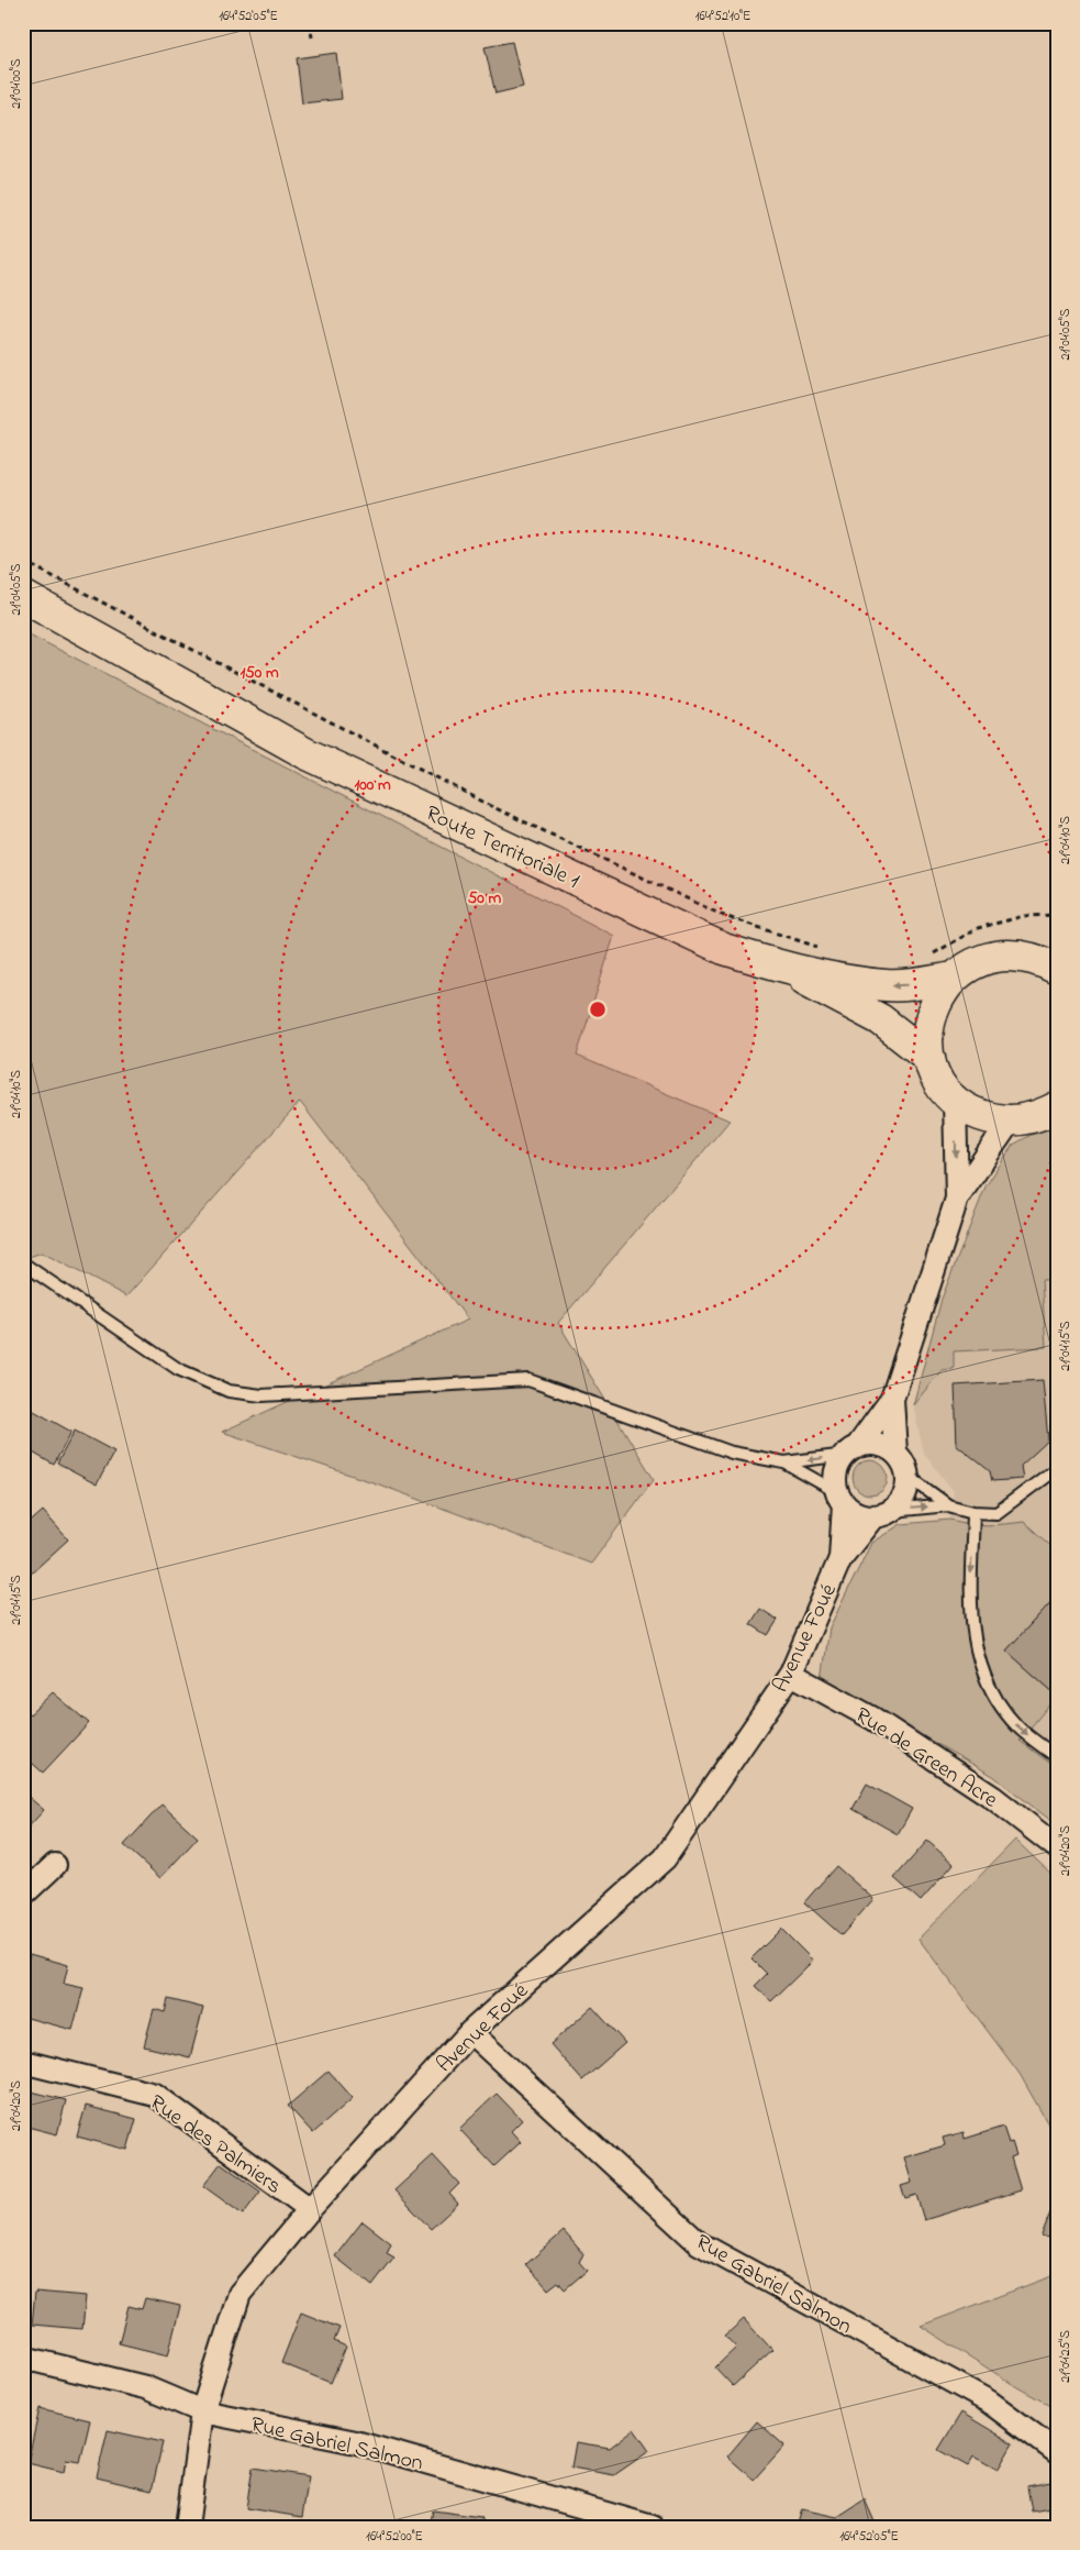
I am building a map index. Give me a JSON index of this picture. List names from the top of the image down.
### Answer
{
  "streets": {
    "main road": ["Route Territoriale 1"],
    "street": [
      "Avenue Foué",
      "Rue de Green Acre",
      "Rue des Palmiers",
      "Rue Gabriel Salmon"
    ]
  },
  "crossings": [
    ["Avenue Foué", "Rue de Green Acre"],
    ["Avenue Foué", "Rue des Palmiers"],
    ["Avenue Foué", "Rue Gabriel Salmon"]
  ],
  "coordinates": [
    "164°52'05\"E",
    "164°52'10\"E",
    "21°04'00\"S",
    "21°04'05\"S",
    "21°04'10\"S",
    "21°04'15\"S",
    "21°04'20\"S",
    "21°04'25\"S",
    "164°52'00\"E"
  ],
  "rings": ["150 m", "100 m", "50 m"]
}
